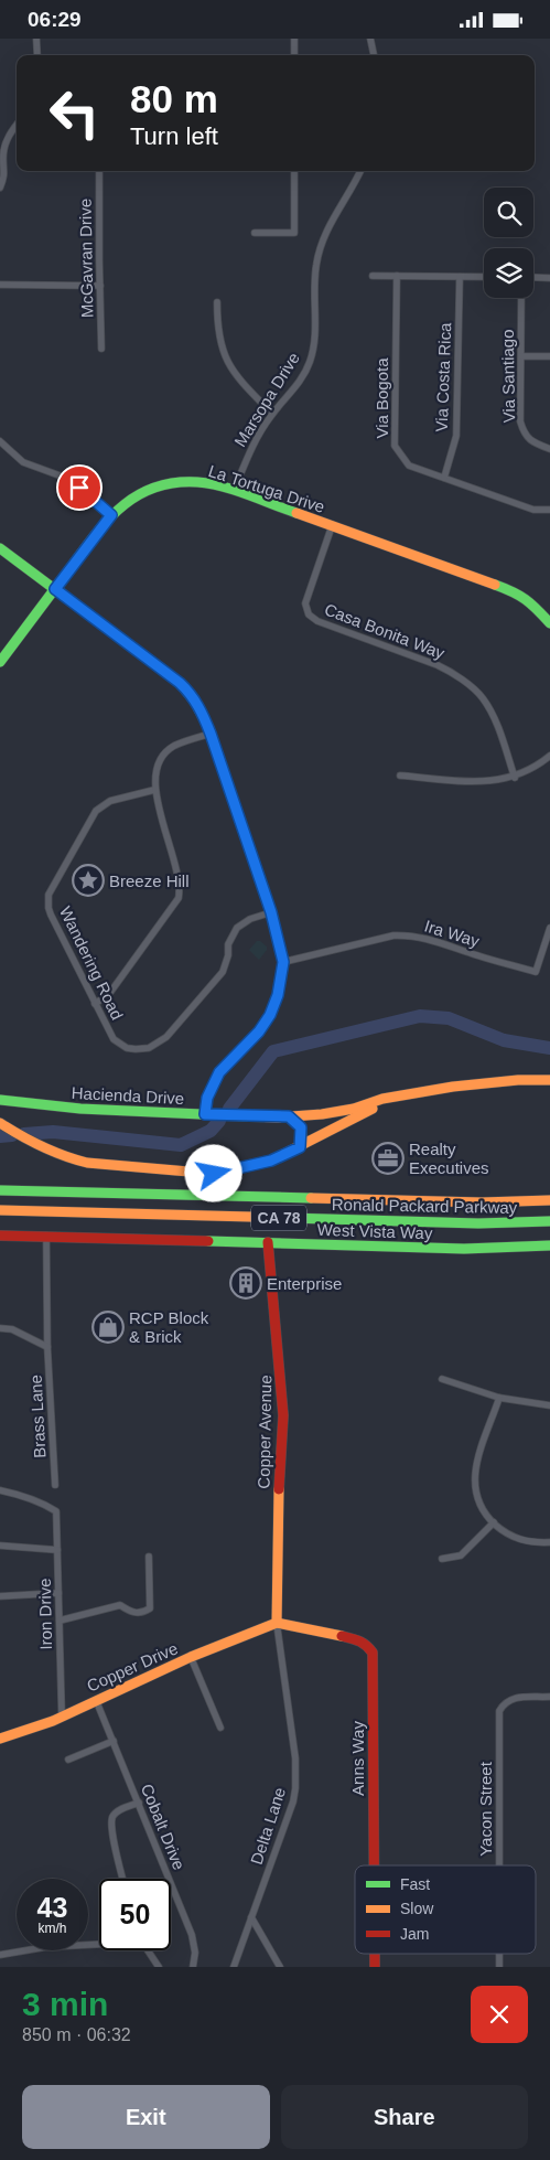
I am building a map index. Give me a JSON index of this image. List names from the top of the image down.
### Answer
{
  "streets": {
    "main road": [
      "La Tortuga Drive",
      "Hacienda Drive",
      "Ronald Packard Parkway",
      "CA 78",
      "West Vista Way",
      "Copper Avenue",
      "Copper Drive",
      "Anns Way"
    ],
    "street": [
      "McGavran Drive",
      "Via Santiago",
      "Via Costa Rica",
      "Via Bogota",
      "Marsopa Drive",
      "Casa Bonita Way",
      "Ira Way",
      "Wandering Road",
      "Brass Lane",
      "Iron Drive",
      "Yacon Street",
      "Delta Lane",
      "Cobalt Drive"
    ]
  },
  "crossings": [
    ["Via Costa Rica", "Via Bogota"],
    ["Marsopa Drive", "La Tortuga Drive"],
    ["La Tortuga Drive", "Casa Bonita Way"],
    ["West Vista Way", "Brass Lane"],
    ["West Vista Way", "Copper Avenue"],
    ["Copper Avenue", "Copper Drive"],
    ["Copper Avenue", "Anns Way"],
    ["Copper Avenue", "Delta Lane"],
    ["Iron Drive", "Copper Drive"],
    ["Copper Drive", "Anns Way"],
    ["Copper Drive", "Delta Lane"],
    ["Copper Drive", "Cobalt Drive"],
    ["Anns Way", "Delta Lane"]
  ],
  "places": {
    "place": ["Breeze Hill"],
    "office": ["Realty Executives"],
    "building": ["Enterprise"],
    "shop": ["RCP Block & Brick"]
  },
  "legend": ["Fast", "Slow", "Jam"],
  "page": {
    "status": "06:29",
    "turn": ["80 m", "Turn left"],
    "speed": "43 km/h",
    "limit": "50",
    "heading": ["3 min", "850 m · 06:32"],
    "buttons": ["Exit", "Share"]
  }
}
